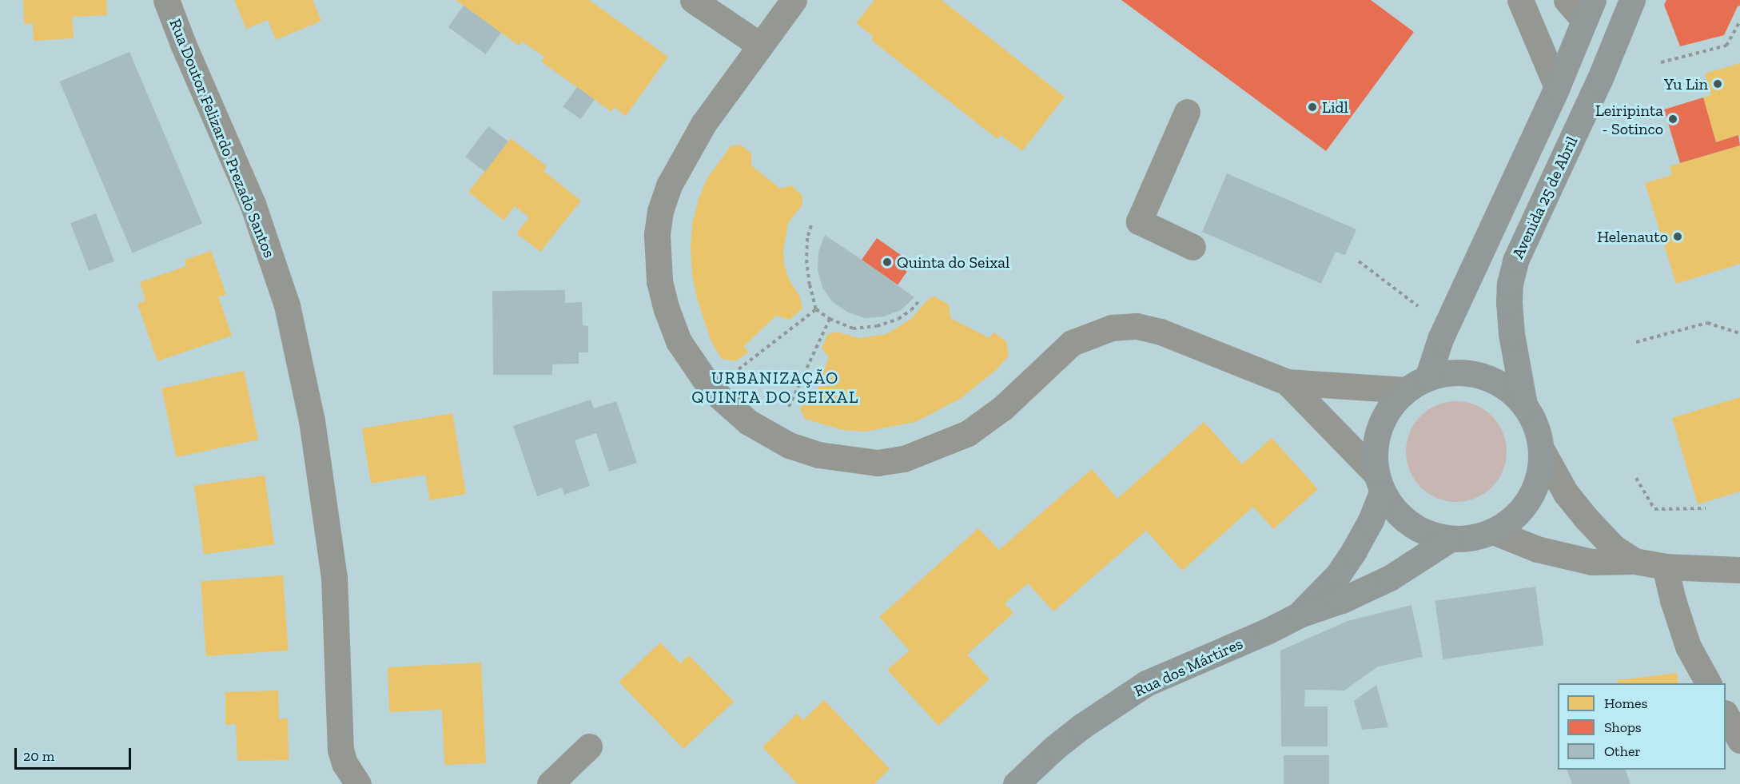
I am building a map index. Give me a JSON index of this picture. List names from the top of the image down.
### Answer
{
  "streets": {
    "main road": ["Avenida 25 de Abril", "Rua dos Mártires"],
    "street": ["Rua Doutor Felizardo Prezado Santos"]
  },
  "crossings": [
    ["Avenida 25 de Abril", "Rua dos Mártires"]
  ],
  "districts": ["URBANIZAÇÃO QUINTA DO SEIXAL"],
  "places": [
    "Yu Lin",
    "Lidl",
    "Leiripinta - Sotinco",
    "Helenauto",
    "Quinta do Seixal"
  ],
  "legend": ["Homes", "Shops", "Other"],
  "scale_bar": "20 m"
}
